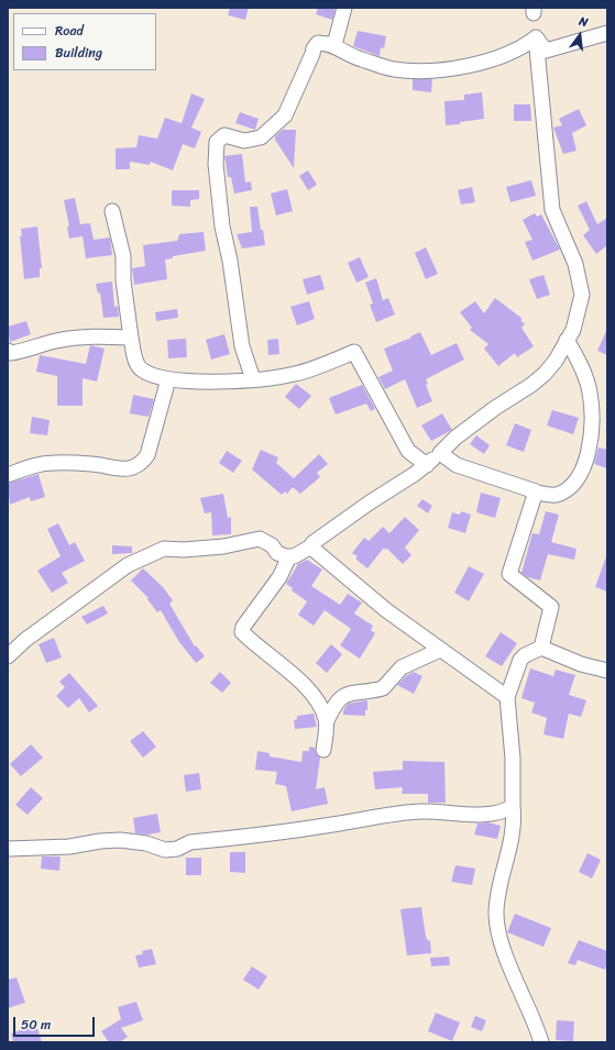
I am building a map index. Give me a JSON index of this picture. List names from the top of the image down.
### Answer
{
  "legend": ["Road", "Building"],
  "scale_bar": "50 m",
  "north": "top"
}
